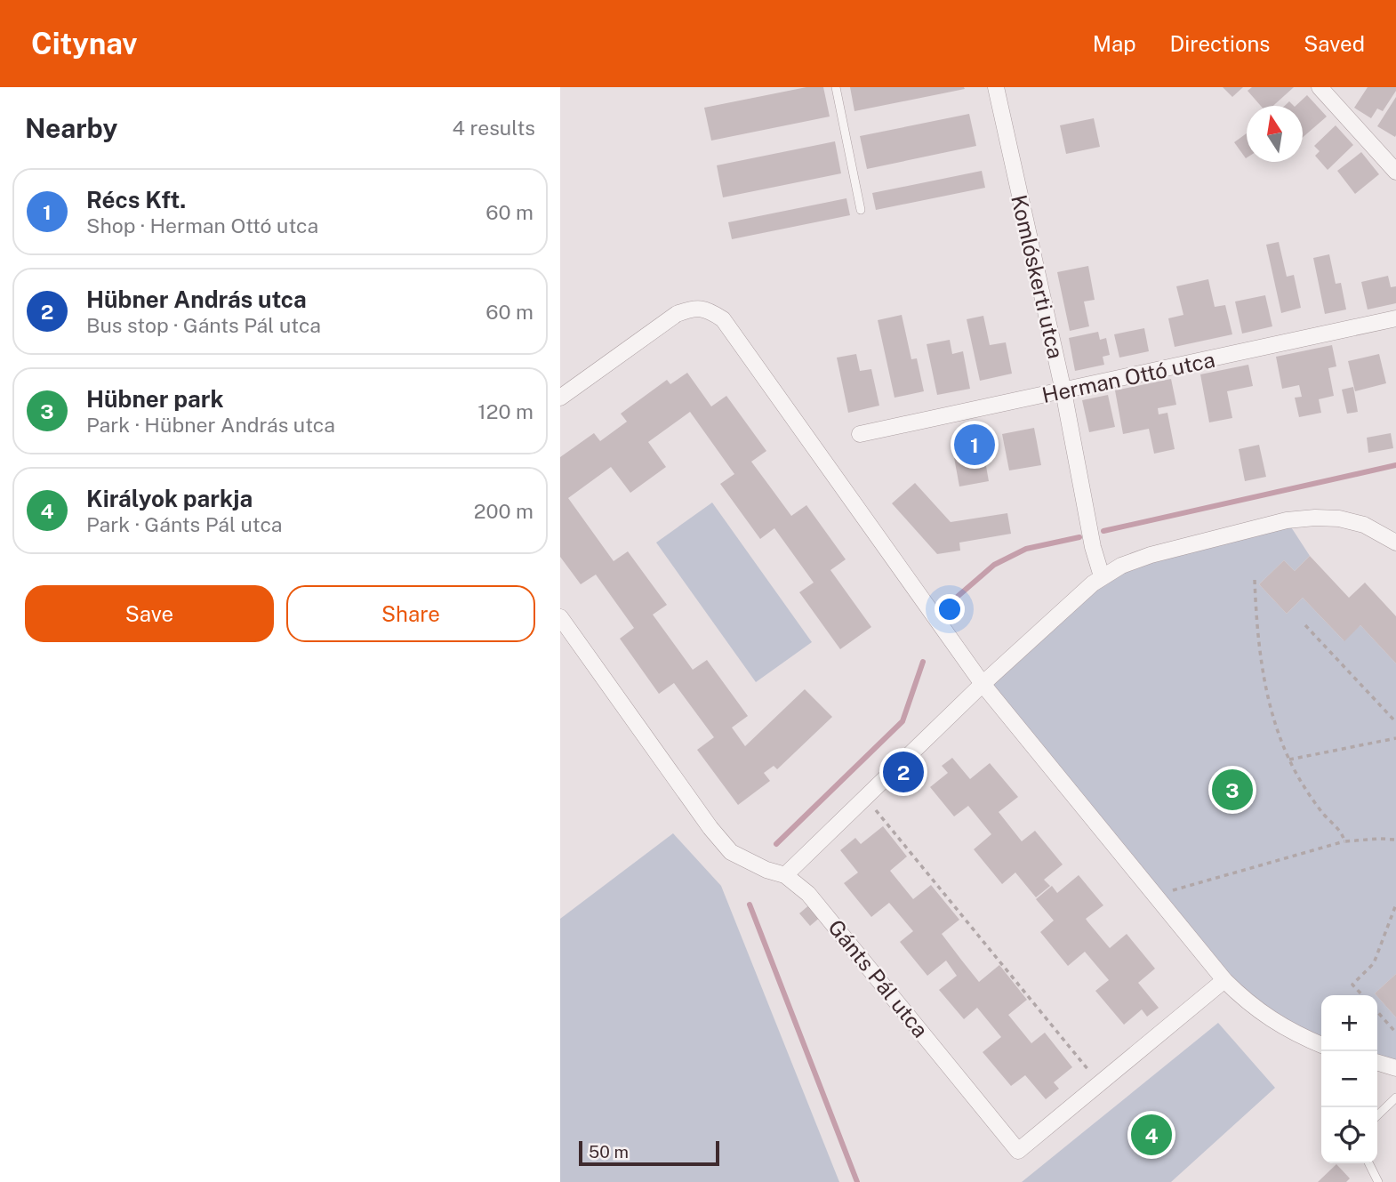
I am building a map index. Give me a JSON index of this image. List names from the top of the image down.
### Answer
{
  "streets": {
    "street": ["Komlóskerti utca", "Herman Ottó utca", "Gánts Pál utca"]
  },
  "crossings": [
    ["Komlóskerti utca", "Herman Ottó utca"]
  ],
  "scale_bar": "50 m",
  "north": "top",
  "page": {
    "header": "Citynav",
    "nav": ["Map", "Directions", "Saved"],
    "heading": ["Nearby", "4 results"],
    "list": [
      {
        "mark": "1",
        "name": "Récs Kft.",
        "note": "Shop · Herman Ottó utca",
        "value": "60 m"
      },
      {
        "mark": "2",
        "name": "Hübner András utca",
        "note": "Bus stop · Gánts Pál utca",
        "value": "60 m"
      },
      {
        "mark": "3",
        "name": "Hübner park",
        "note": "Park · Hübner András utca",
        "value": "120 m"
      },
      {
        "mark": "4",
        "name": "Királyok parkja",
        "note": "Park · Gánts Pál utca",
        "value": "200 m"
      }
    ],
    "pins": [
      "1",
      "2",
      "3",
      "4"
    ],
    "buttons": ["Save", "Share"],
    "map_buttons": ["+", "−"],
    "scale": "50 m"
  }
}
